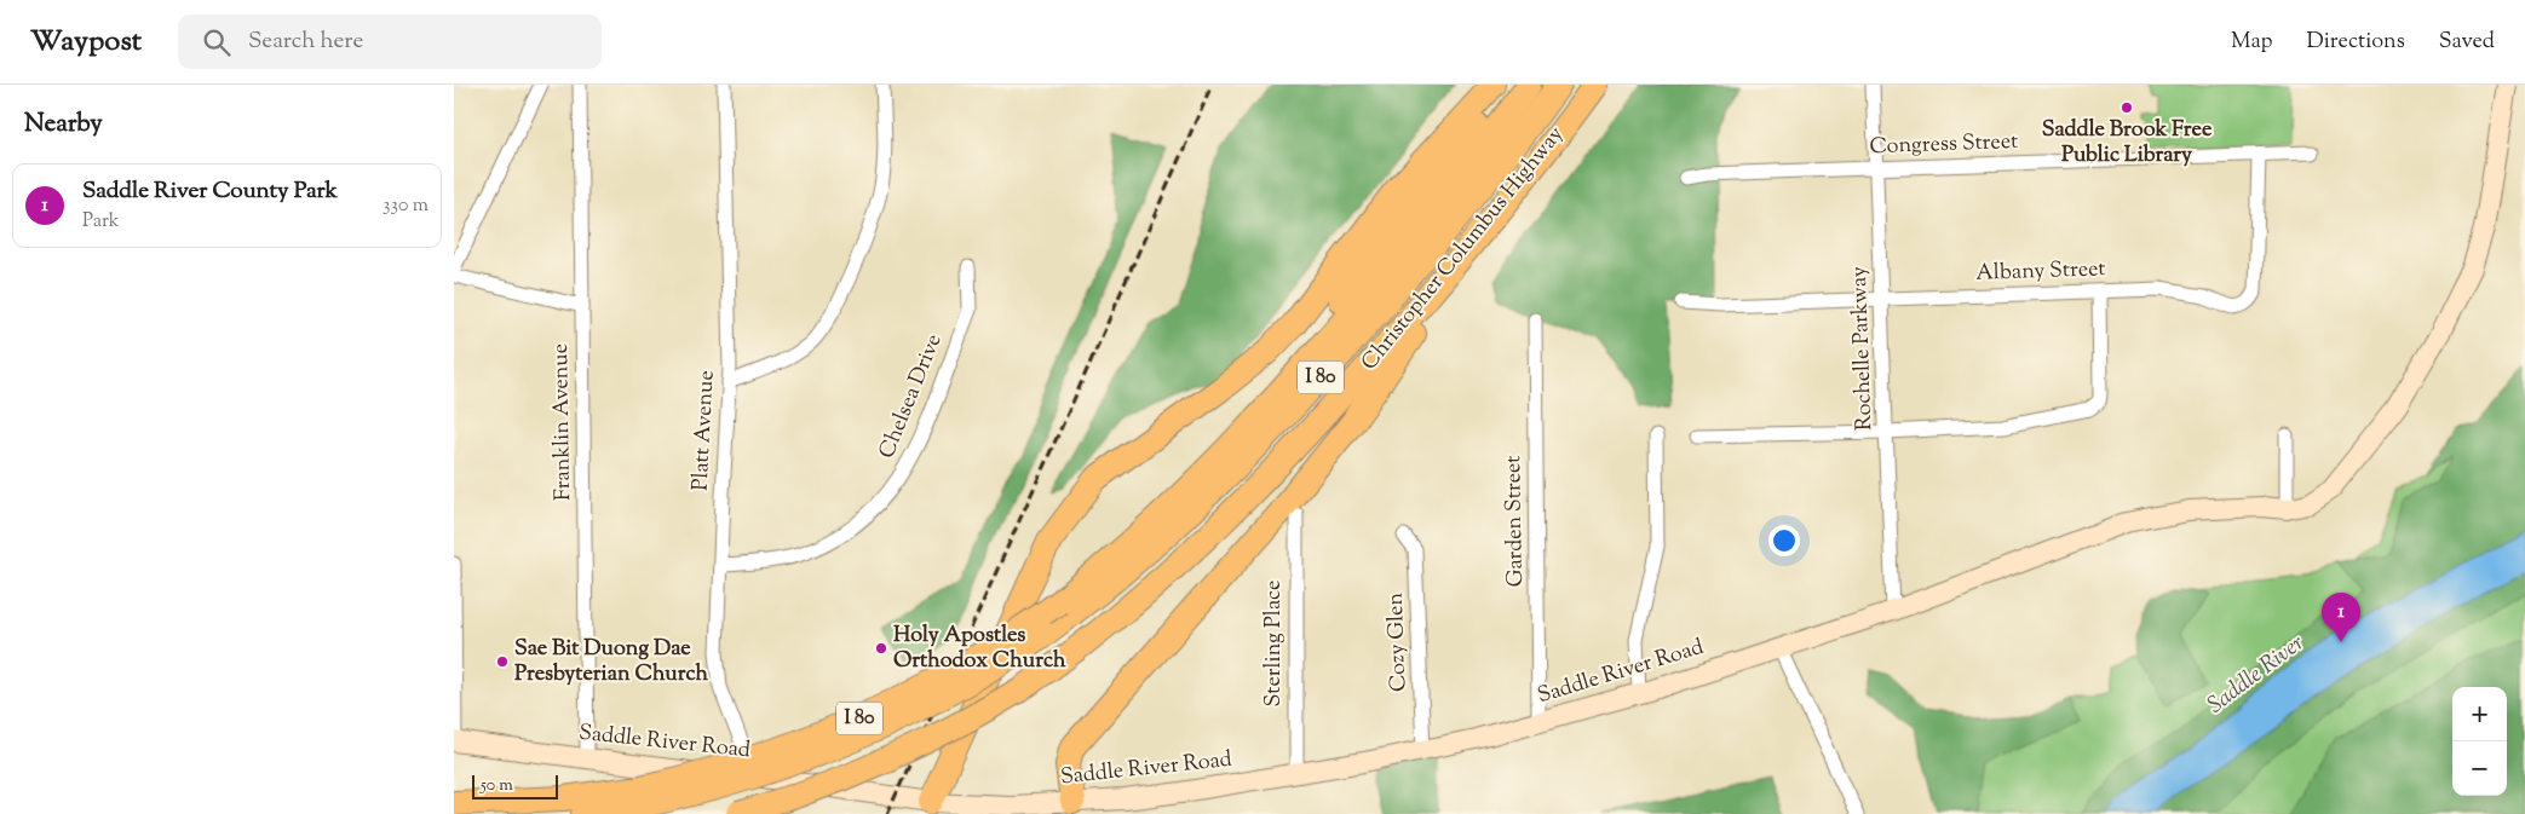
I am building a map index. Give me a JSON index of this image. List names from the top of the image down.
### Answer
{
  "streets": {
    "highway": ["Christopher Columbus Highway", "I 80"],
    "street": [
      "Congress Street",
      "Albany Street",
      "Rochelle Parkway",
      "Chelsea Drive",
      "Franklin Avenue",
      "Platt Avenue",
      "Garden Street",
      "Cozy Glen",
      "Sterling Place",
      "Saddle River Road"
    ]
  },
  "crossings": [
    ["Congress Street", "Albany Street"],
    ["Congress Street", "Rochelle Parkway"],
    ["Albany Street", "Rochelle Parkway"],
    ["Rochelle Parkway", "Saddle River Road"],
    ["Chelsea Drive", "Platt Avenue"],
    ["Franklin Avenue", "Saddle River Road"],
    ["Platt Avenue", "Saddle River Road"],
    ["Garden Street", "Saddle River Road"],
    ["Cozy Glen", "Saddle River Road"],
    ["Sterling Place", "Saddle River Road"]
  ],
  "water": ["Saddle River"],
  "places": ["Saddle Brook Free Public Library", "Holy Apostles Orthodox Church", "Sae Bit Duong Dae Presbyterian Church"],
  "scale_bar": "50 m",
  "page": {
    "header": "Waypost",
    "search": "Search here",
    "nav": ["Map", "Directions", "Saved"],
    "heading": "Nearby",
    "list": [
      {
        "mark": "1",
        "name": "Saddle River County Park",
        "note": "Park",
        "value": "330 m"
      }
    ],
    "pins": "1",
    "map_buttons": ["+", "−"],
    "scale": "50 m"
  }
}
